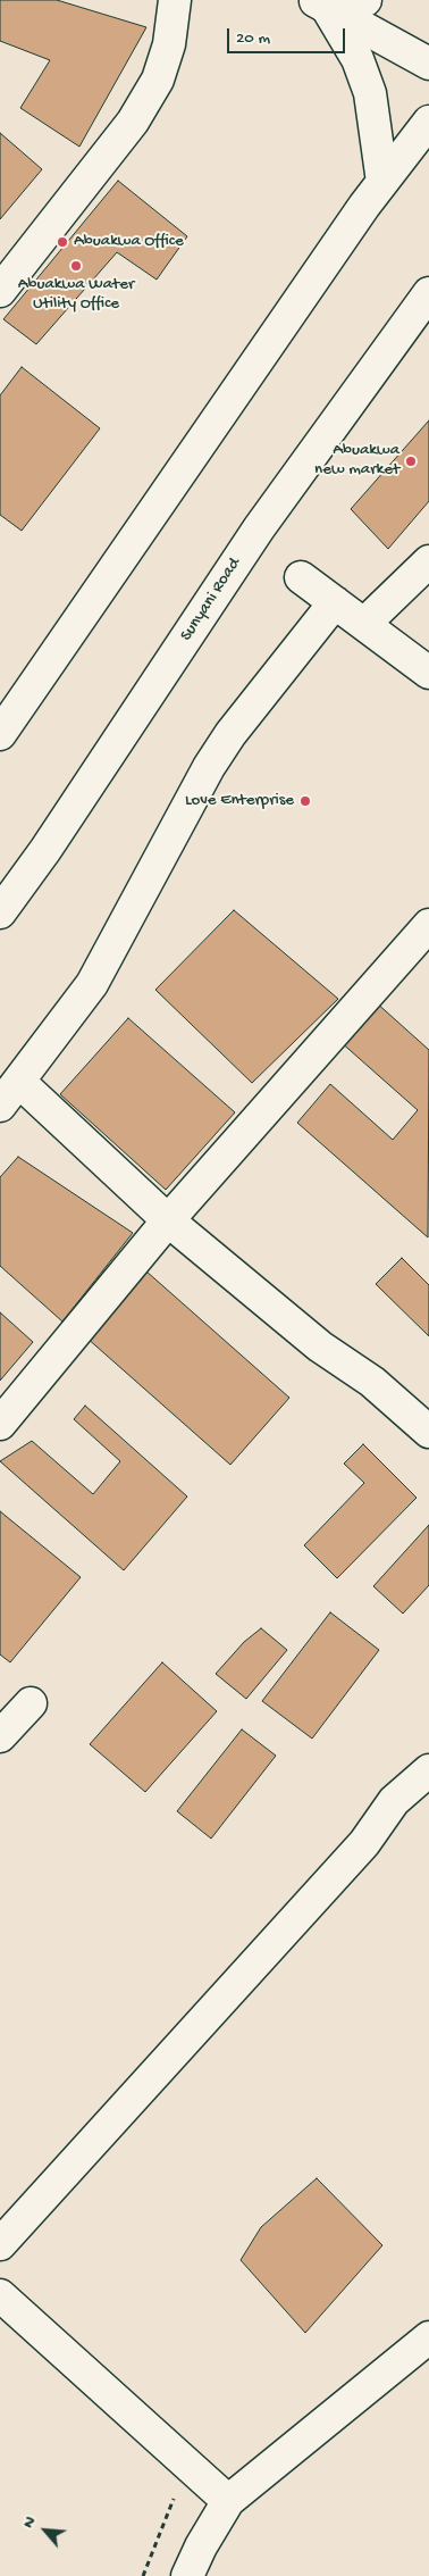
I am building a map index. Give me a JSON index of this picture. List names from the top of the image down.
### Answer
{
  "streets": {
    "street": ["Sunyani Road"]
  },
  "places": [
    "Abuakwa Office",
    "Abuakwa Water Utility Office",
    "Abuakwa new market",
    "Love Enterprise"
  ],
  "scale_bar": "20 m",
  "north": "top left"
}
